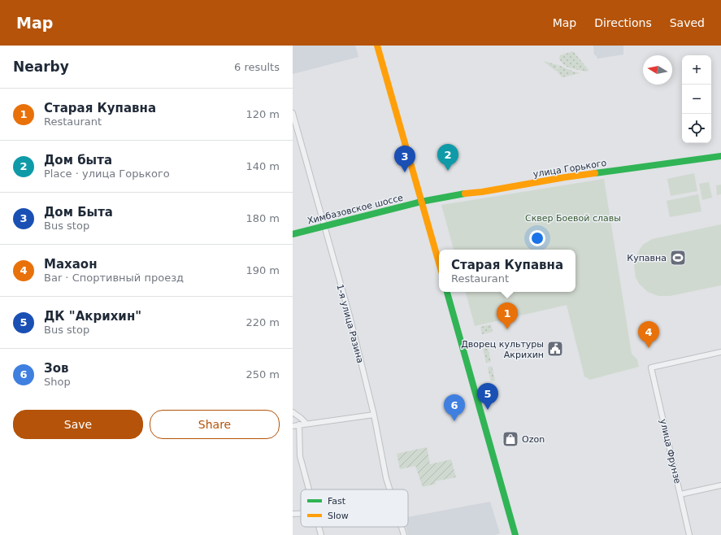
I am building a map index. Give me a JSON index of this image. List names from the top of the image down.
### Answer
{
  "streets": {
    "street": [
      "улица Горького",
      "Химбазовское шоссе",
      "1-я улица Разина",
      "улица Фрунзе"
    ]
  },
  "crossings": [
    ["улица Горького", "Химбазовское шоссе"],
    ["Химбазовское шоссе", "1-я улица Разина"]
  ],
  "parks": ["Сквер Боевой славы"],
  "places": {
    "sports": ["Купавна"],
    "public building": ["Дворец культуры Акрихин"],
    "shop": ["Ozon"]
  },
  "legend": ["Fast", "Slow"],
  "north": "left",
  "page": {
    "header": "Map",
    "nav": ["Map", "Directions", "Saved"],
    "heading": ["Nearby", "6 results"],
    "map_buttons": ["+", "−"],
    "list": [
      {
        "mark": "1",
        "name": "Старая Купавна",
        "note": "Restaurant",
        "value": "120 m"
      },
      {
        "mark": "2",
        "name": "Дом быта",
        "note": "Place · улица Горького",
        "value": "140 m"
      },
      {
        "mark": "3",
        "name": "Дом Быта",
        "note": "Bus stop",
        "value": "180 m"
      },
      {
        "mark": "4",
        "name": "Махаон",
        "note": "Bar · Спортивный проезд",
        "value": "190 m"
      },
      {
        "mark": "5",
        "name": "ДК \"Акрихин\"",
        "note": "Bus stop",
        "value": "220 m"
      },
      {
        "mark": "6",
        "name": "Зов",
        "note": "Shop",
        "value": "250 m"
      }
    ],
    "pins": [
      "2",
      "3",
      "1",
      "4",
      "5",
      "6"
    ],
    "popup": ["Старая Купавна", "Restaurant"],
    "buttons": ["Save", "Share"]
  }
}
